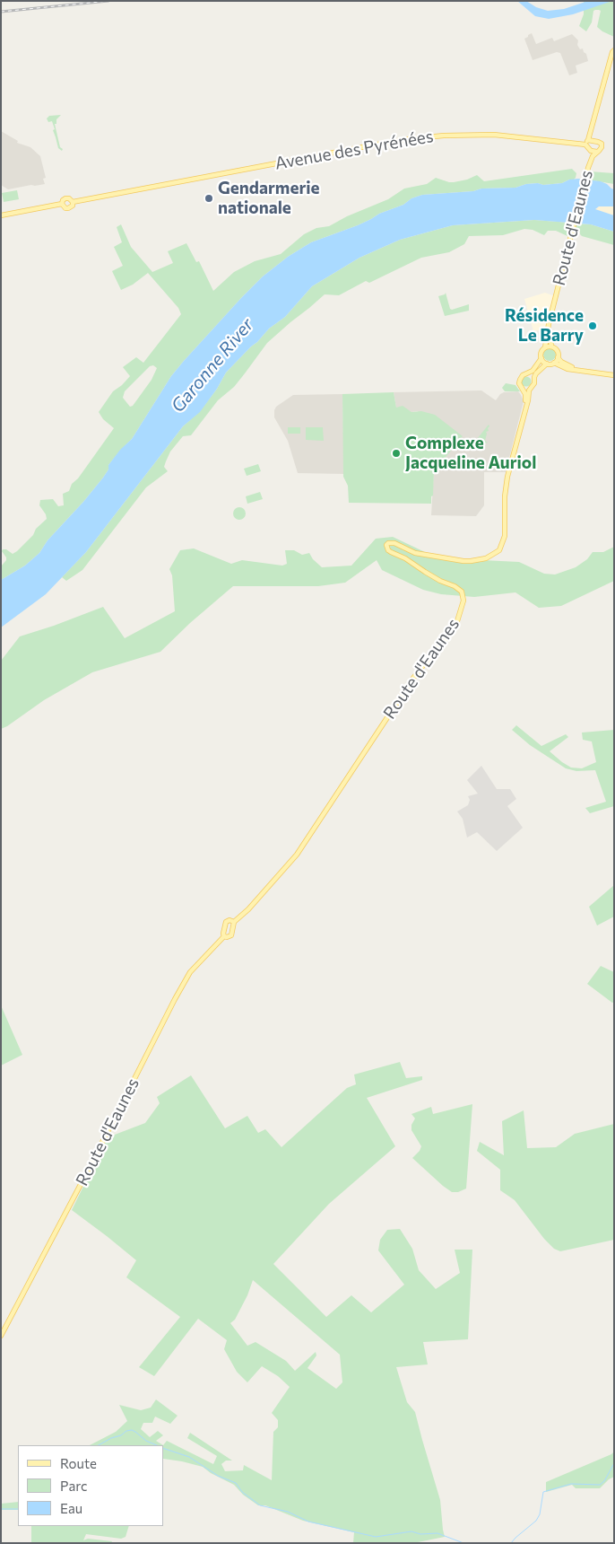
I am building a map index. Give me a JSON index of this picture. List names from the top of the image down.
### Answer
{
  "streets": {
    "main road": ["Avenue des Pyrénées", "Route d'Eaunes"]
  },
  "water": ["Garonne River"],
  "places": ["Gendarmerie nationale", "Résidence Le Barry", "Complexe Jacqueline Auriol"],
  "legend": ["Route", "Parc", "Eau"]
}
